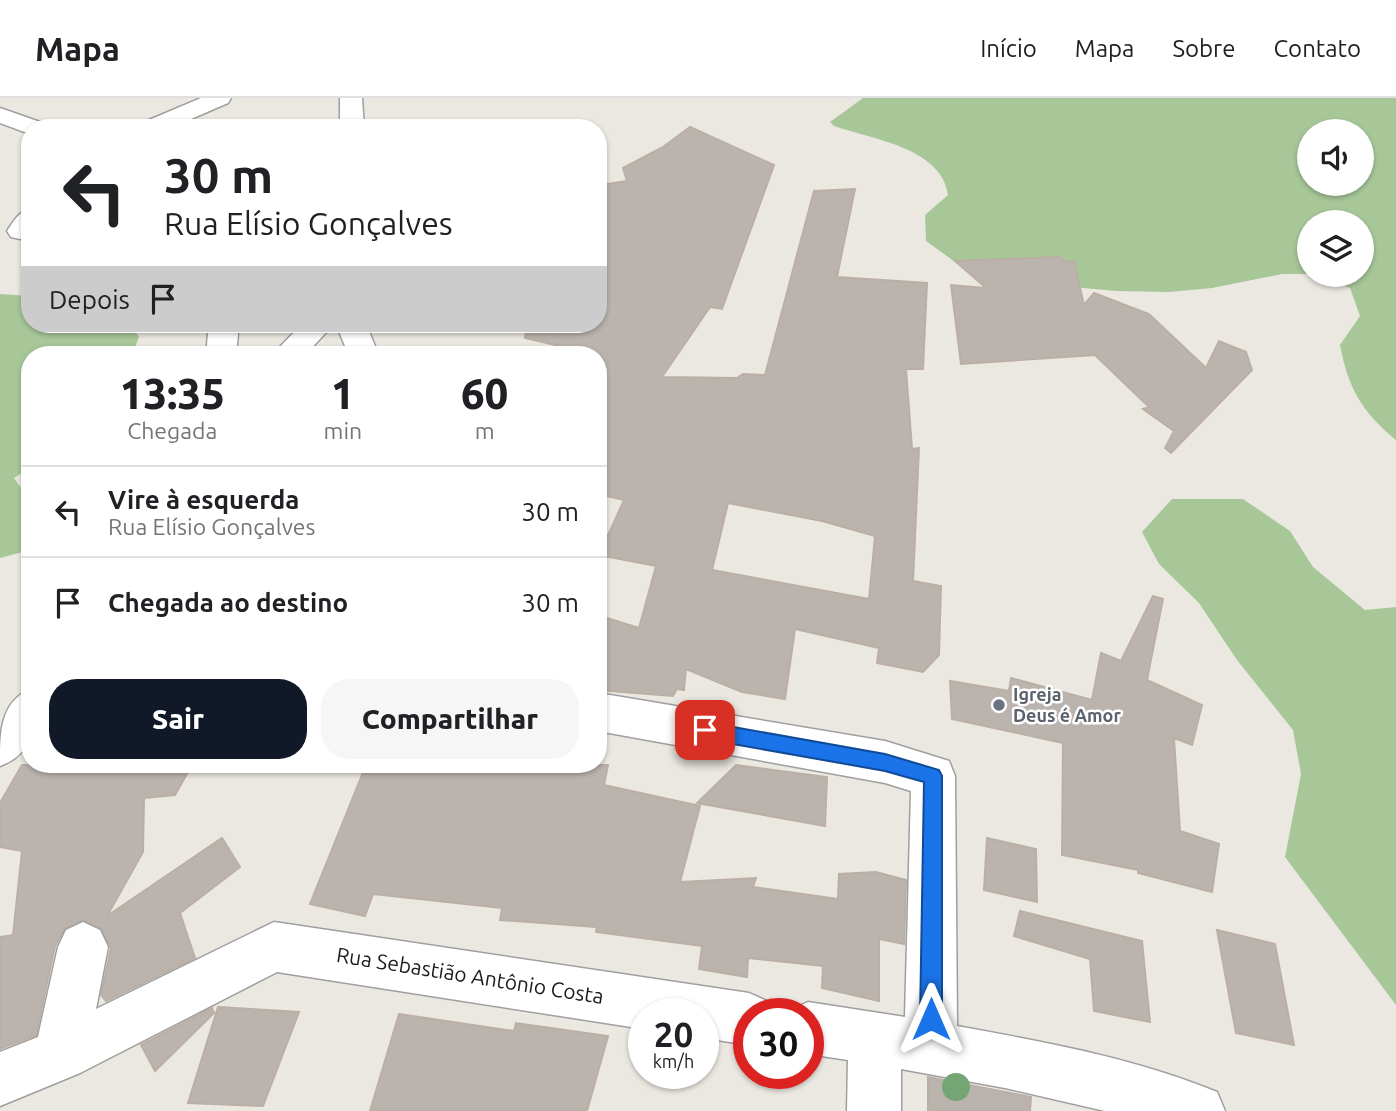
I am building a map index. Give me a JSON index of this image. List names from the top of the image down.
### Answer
{
  "streets": {
    "street": ["Rua Sebastião Antônio Costa"]
  },
  "places": ["Igreja Deus é Amor"],
  "page": {
    "header": "Mapa",
    "nav": [
      "Início",
      "Mapa",
      "Sobre",
      "Contato"
    ],
    "turn": ["30 m", "Rua Elísio Gonçalves"],
    "then": "Depois",
    "eta": [
      "13:35",
      "Chegada",
      "1",
      "min",
      "60",
      "m"
    ],
    "list": [
      {
        "name": "Vire à esquerda",
        "note": "Rua Elísio Gonçalves",
        "value": "30 m"
      },
      {
        "name": "Chegada ao destino",
        "value": "30 m"
      }
    ],
    "buttons": ["Sair", "Compartilhar"],
    "speed": "20 km/h",
    "limit": "30"
  }
}
